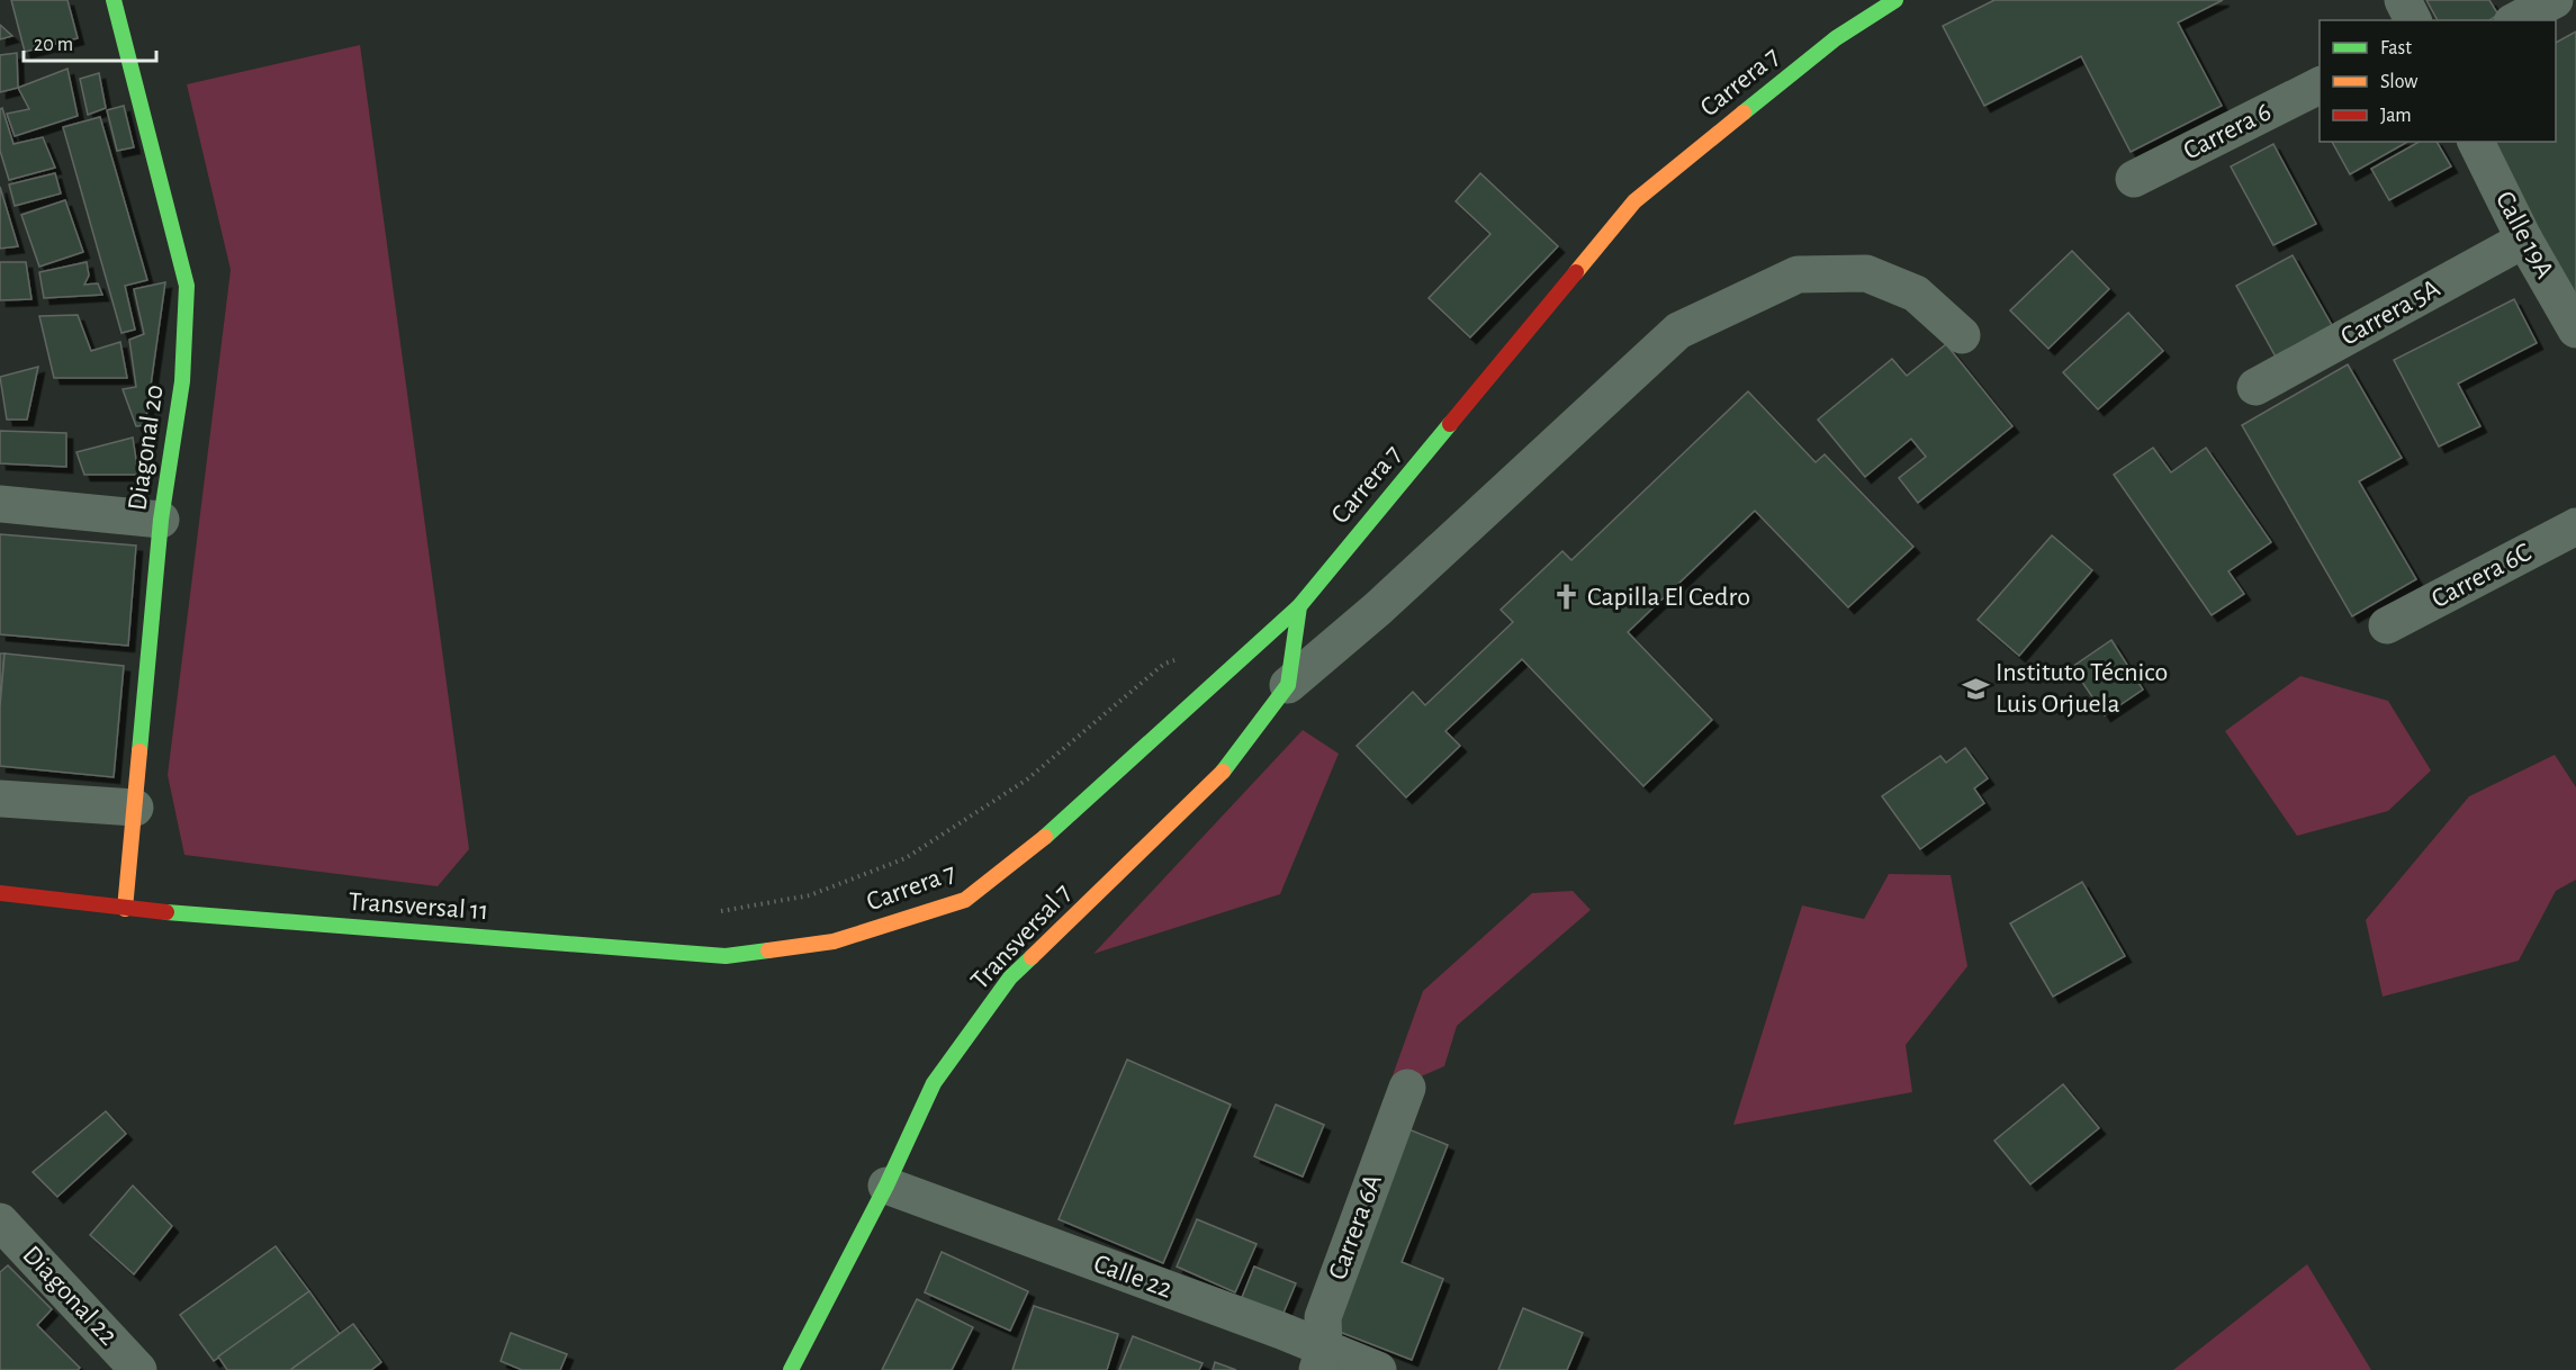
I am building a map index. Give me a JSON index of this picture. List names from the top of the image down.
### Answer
{
  "streets": {
    "street": [
      "Carrera 7",
      "Carrera 6",
      "Calle 19A",
      "Carrera 5A",
      "Diagonal 20",
      "Carrera 6C",
      "Transversal 11",
      "Transversal 7",
      "Carrera 6A",
      "Calle 22",
      "Diagonal 22"
    ]
  },
  "crossings": [
    ["Carrera 7", "Transversal 11"],
    ["Carrera 7", "Transversal 7"],
    ["Calle 19A", "Carrera 5A"],
    ["Diagonal 20", "Transversal 11"],
    ["Transversal 7", "Calle 22"],
    ["Carrera 6A", "Calle 22"]
  ],
  "places": {
    "church": ["Capilla El Cedro"],
    "school or university": ["Instituto Técnico Luis Orjuela"]
  },
  "legend": ["Fast", "Slow", "Jam"],
  "scale_bar": "20 m"
}
